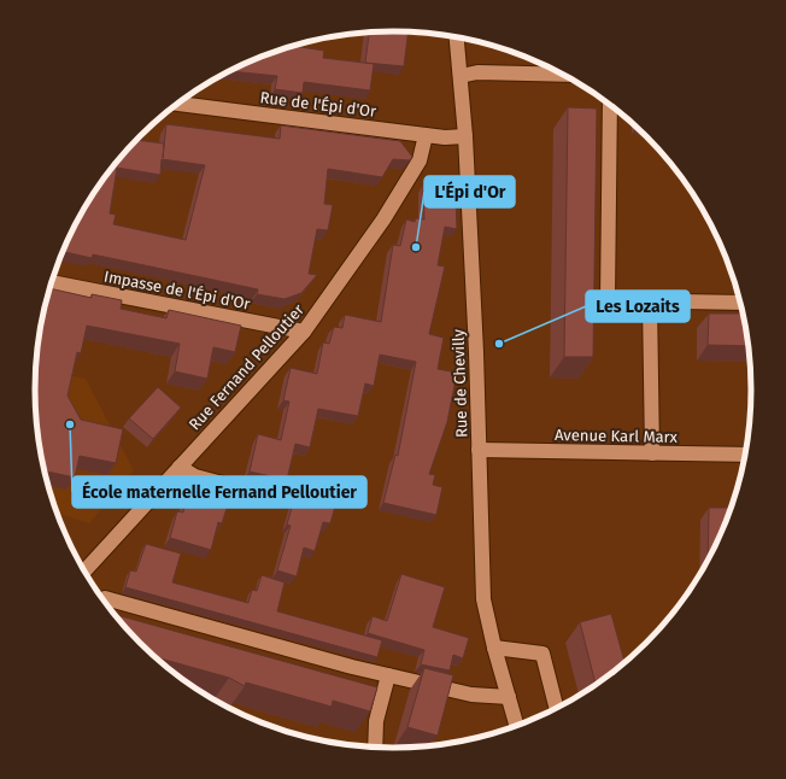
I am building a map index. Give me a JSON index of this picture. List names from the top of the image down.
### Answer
{
  "streets": {
    "street": [
      "Rue de l'Épi d'Or",
      "Impasse de l'Épi d'Or",
      "Rue Fernand Pelloutier",
      "Rue de Chevilly",
      "Avenue Karl Marx"
    ]
  },
  "crossings": [
    ["Rue de l'Épi d'Or", "Rue Fernand Pelloutier"],
    ["Rue de l'Épi d'Or", "Rue de Chevilly"],
    ["Impasse de l'Épi d'Or", "Rue Fernand Pelloutier"],
    ["Rue de Chevilly", "Avenue Karl Marx"]
  ],
  "places": ["L'Épi d'Or", "Les Lozaits", "École maternelle Fernand Pelloutier"]
}
